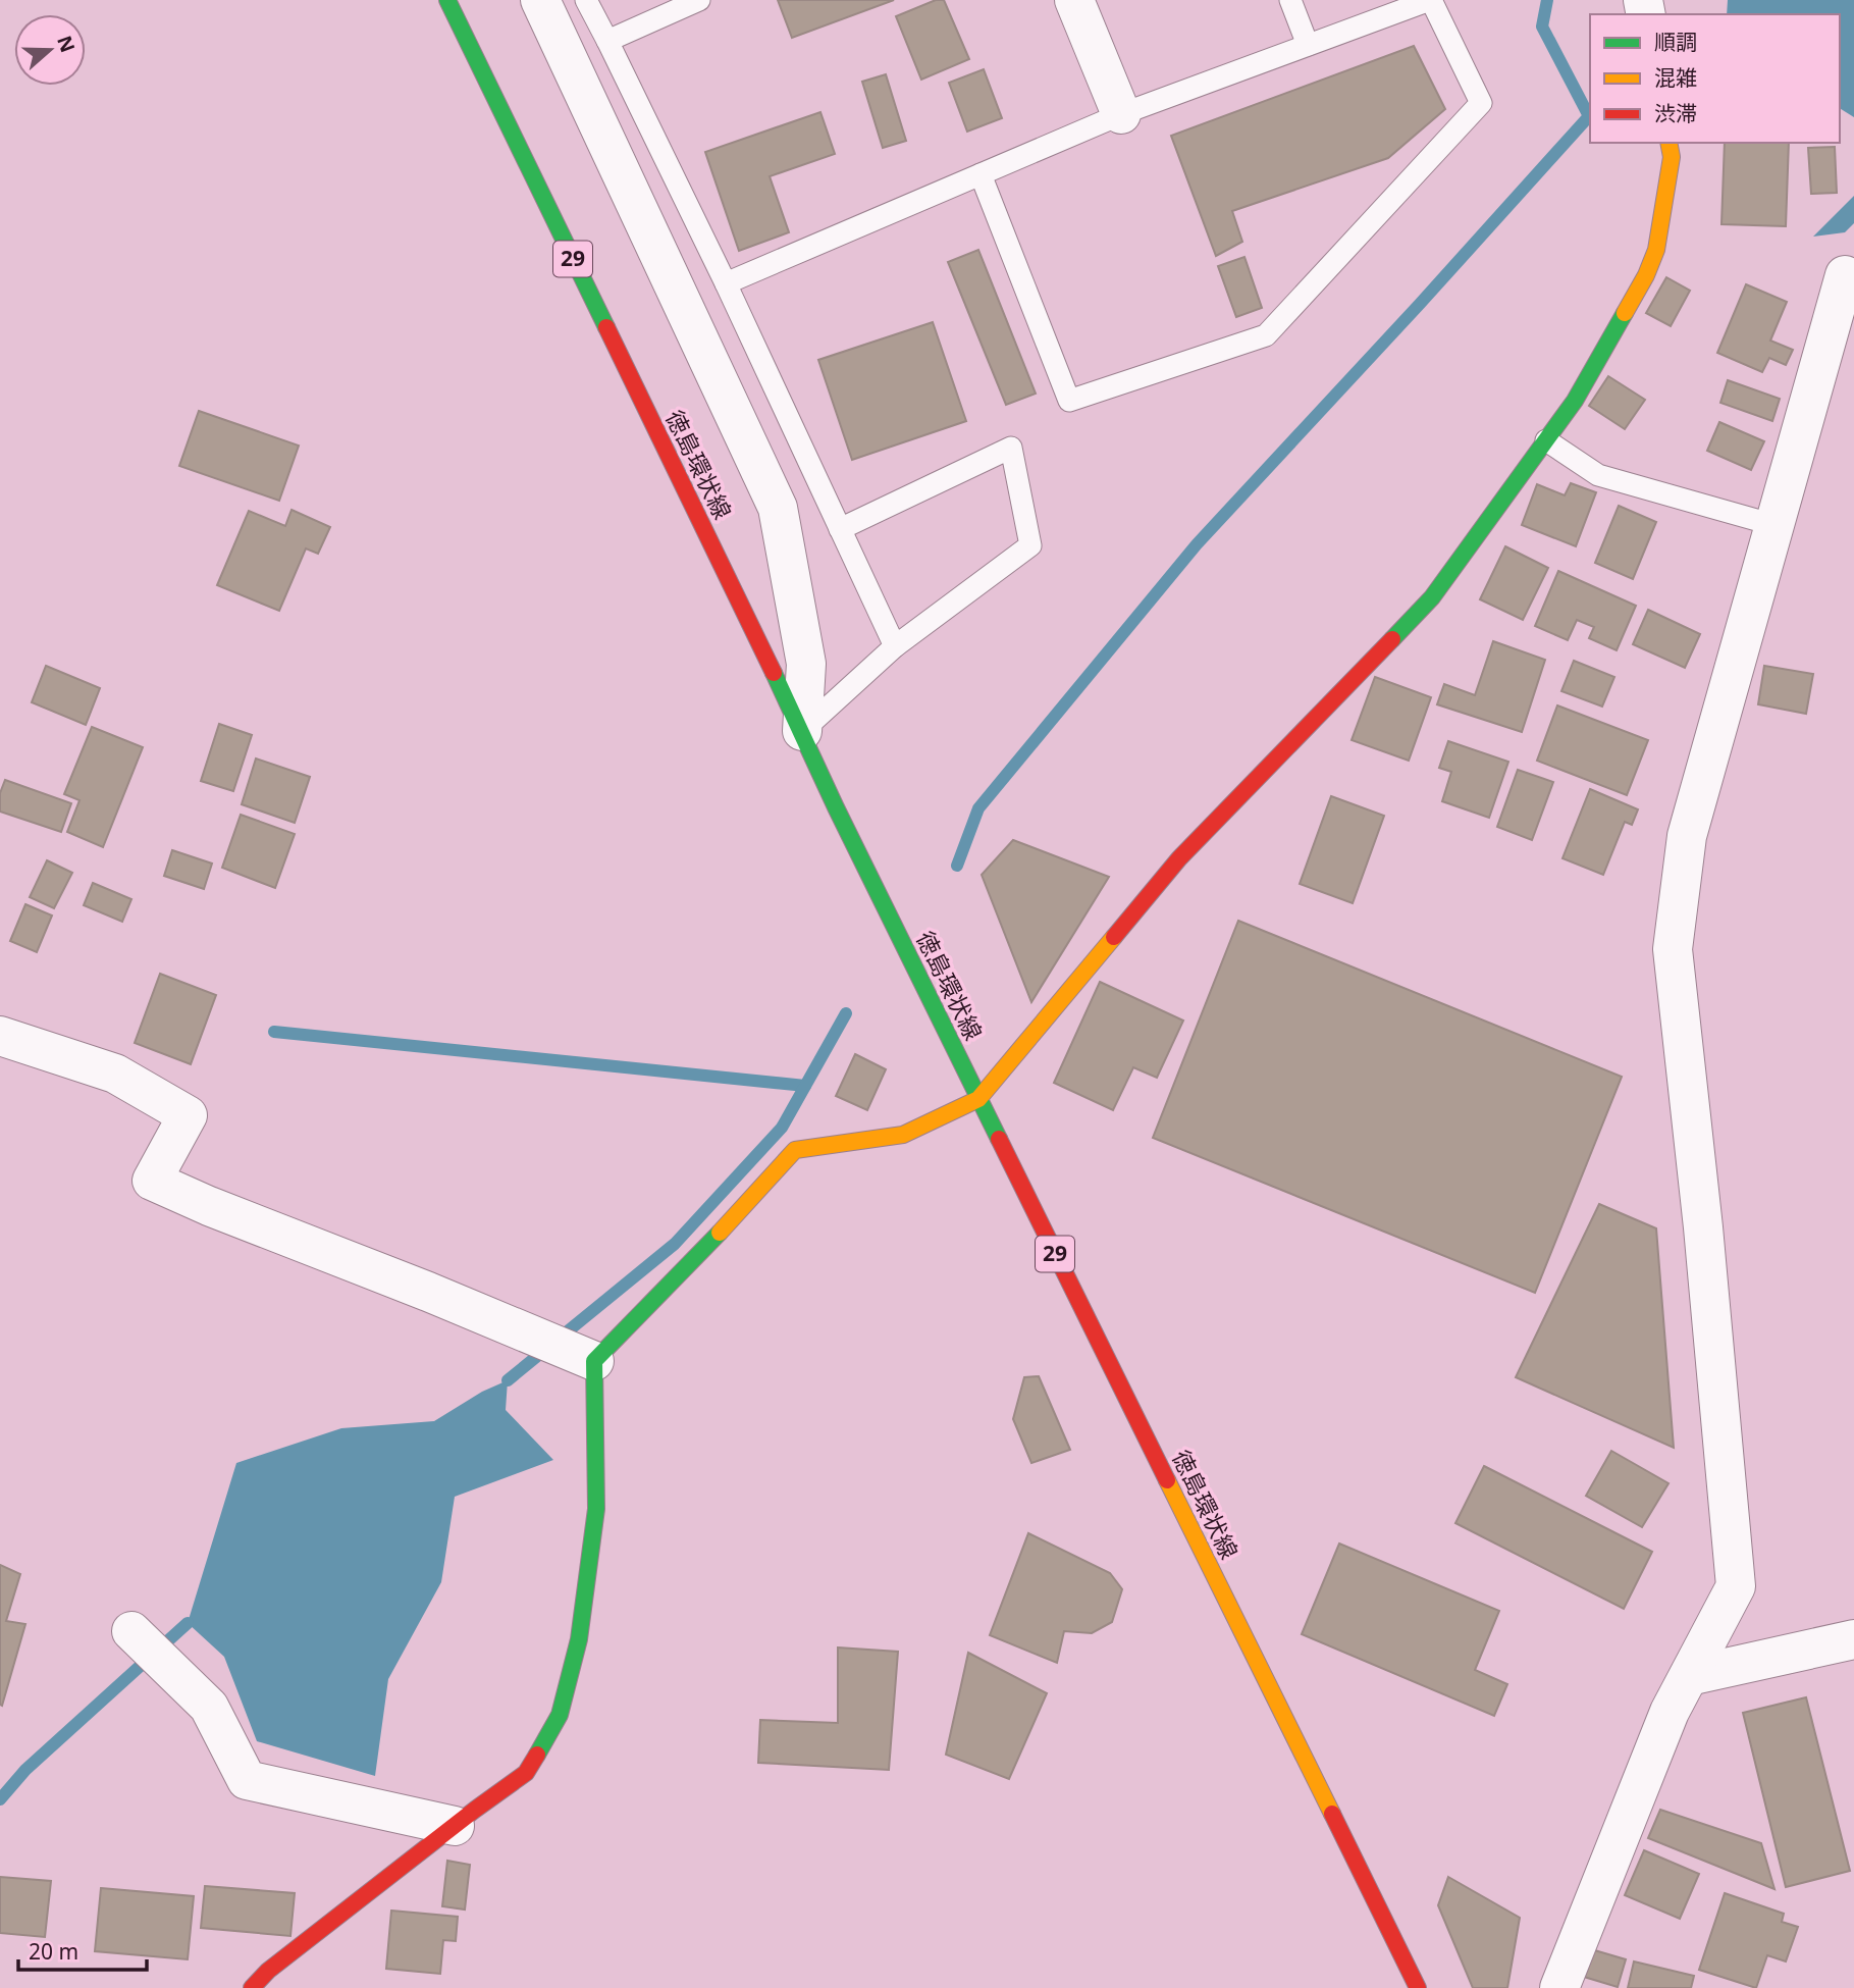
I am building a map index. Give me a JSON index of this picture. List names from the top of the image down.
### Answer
{
  "streets": {
    "street": ["29", "徳島環状線"]
  },
  "legend": ["順調", "混雑", "渋滞"],
  "scale_bar": "20 m",
  "north": "right"
}
